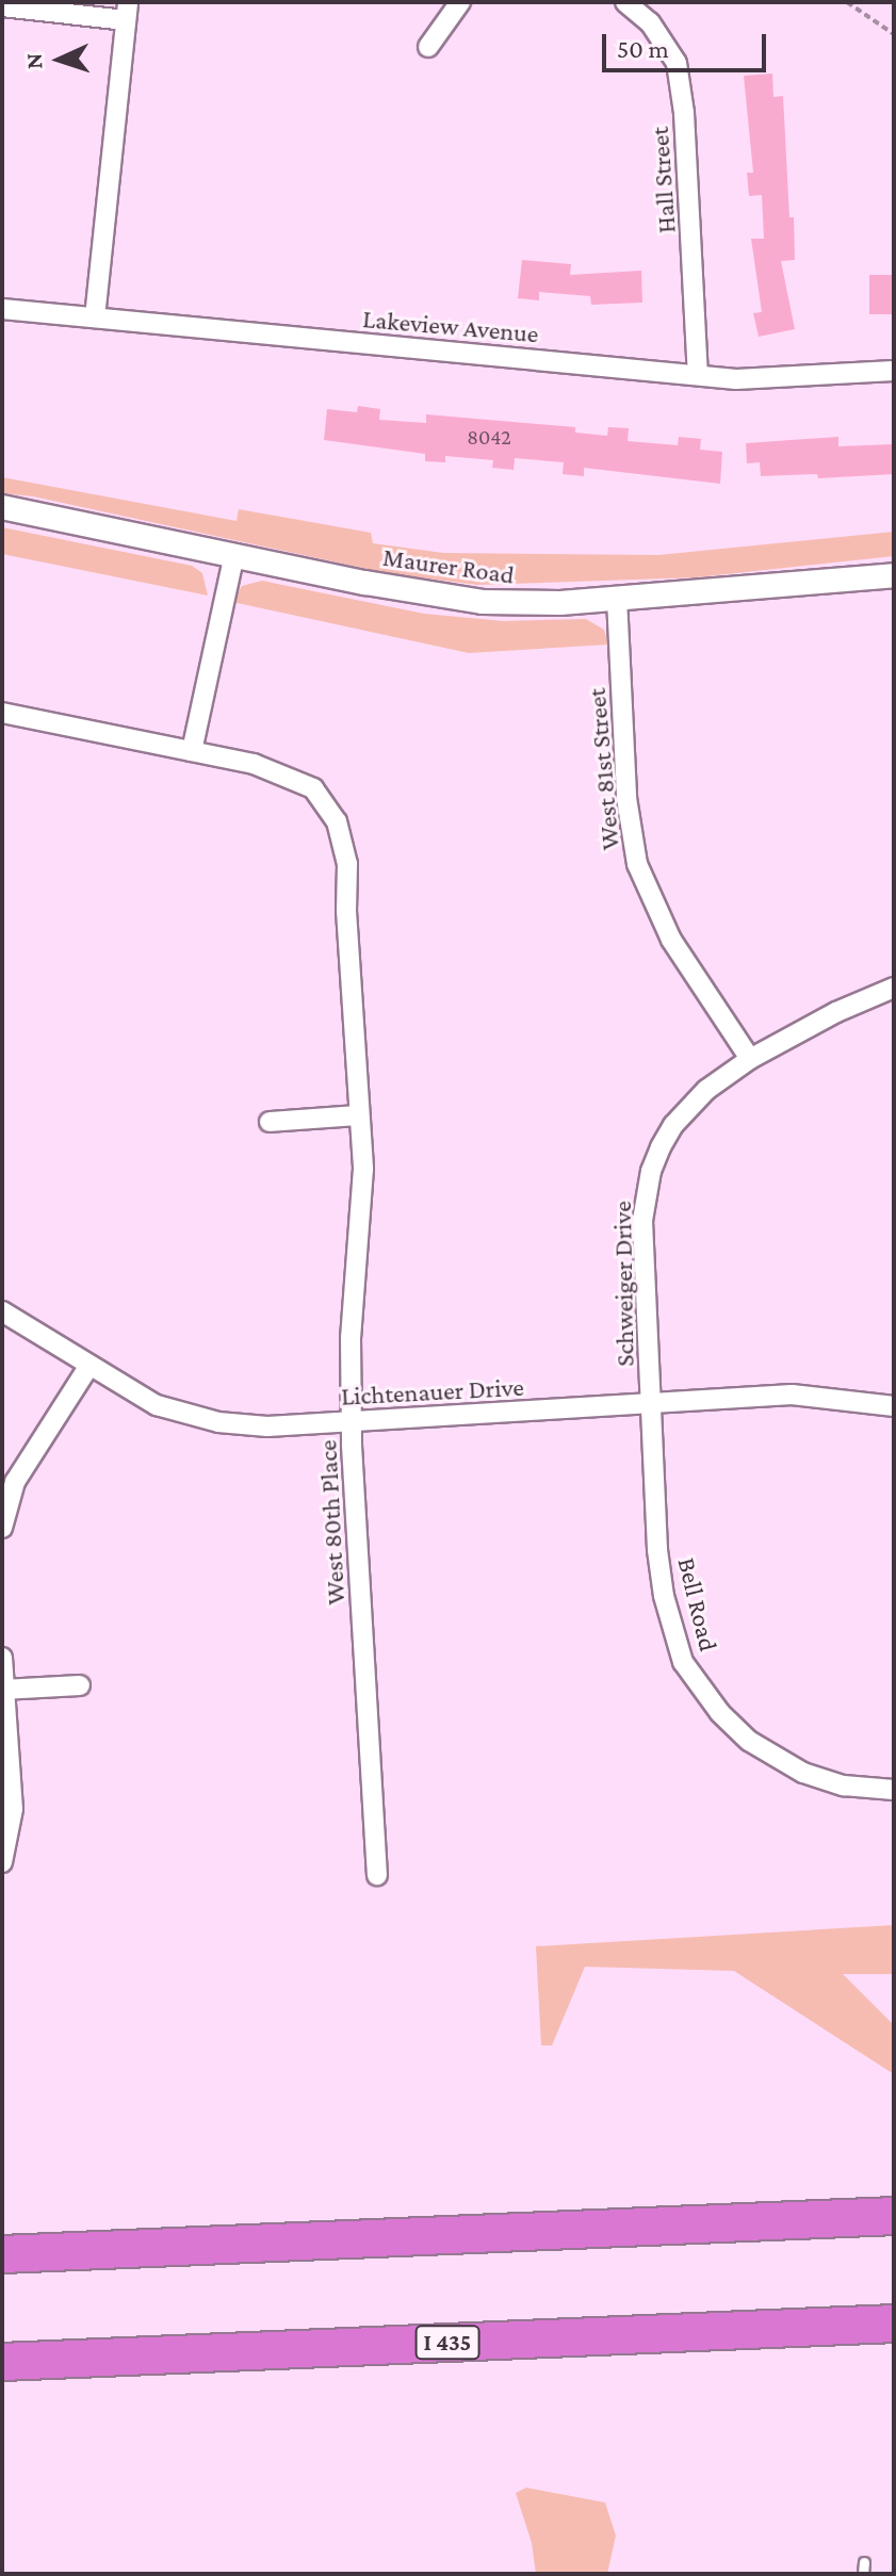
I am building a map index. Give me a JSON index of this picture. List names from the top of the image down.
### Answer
{
  "streets": {
    "highway": ["I 435"],
    "street": [
      "Hall Street",
      "Lakeview Avenue",
      "Maurer Road",
      "West 81st Street",
      "Schweiger Drive",
      "Lichtenauer Drive",
      "West 80th Place",
      "Bell Road"
    ]
  },
  "crossings": [
    ["Hall Street", "Lakeview Avenue"],
    ["Maurer Road", "West 81st Street"],
    ["West 81st Street", "Schweiger Drive"],
    ["Schweiger Drive", "Lichtenauer Drive"],
    ["Schweiger Drive", "Bell Road"],
    ["Lichtenauer Drive", "West 80th Place"],
    ["Lichtenauer Drive", "Bell Road"]
  ],
  "house_numbers": ["8042"],
  "scale_bar": "50 m",
  "north": "left"
}
